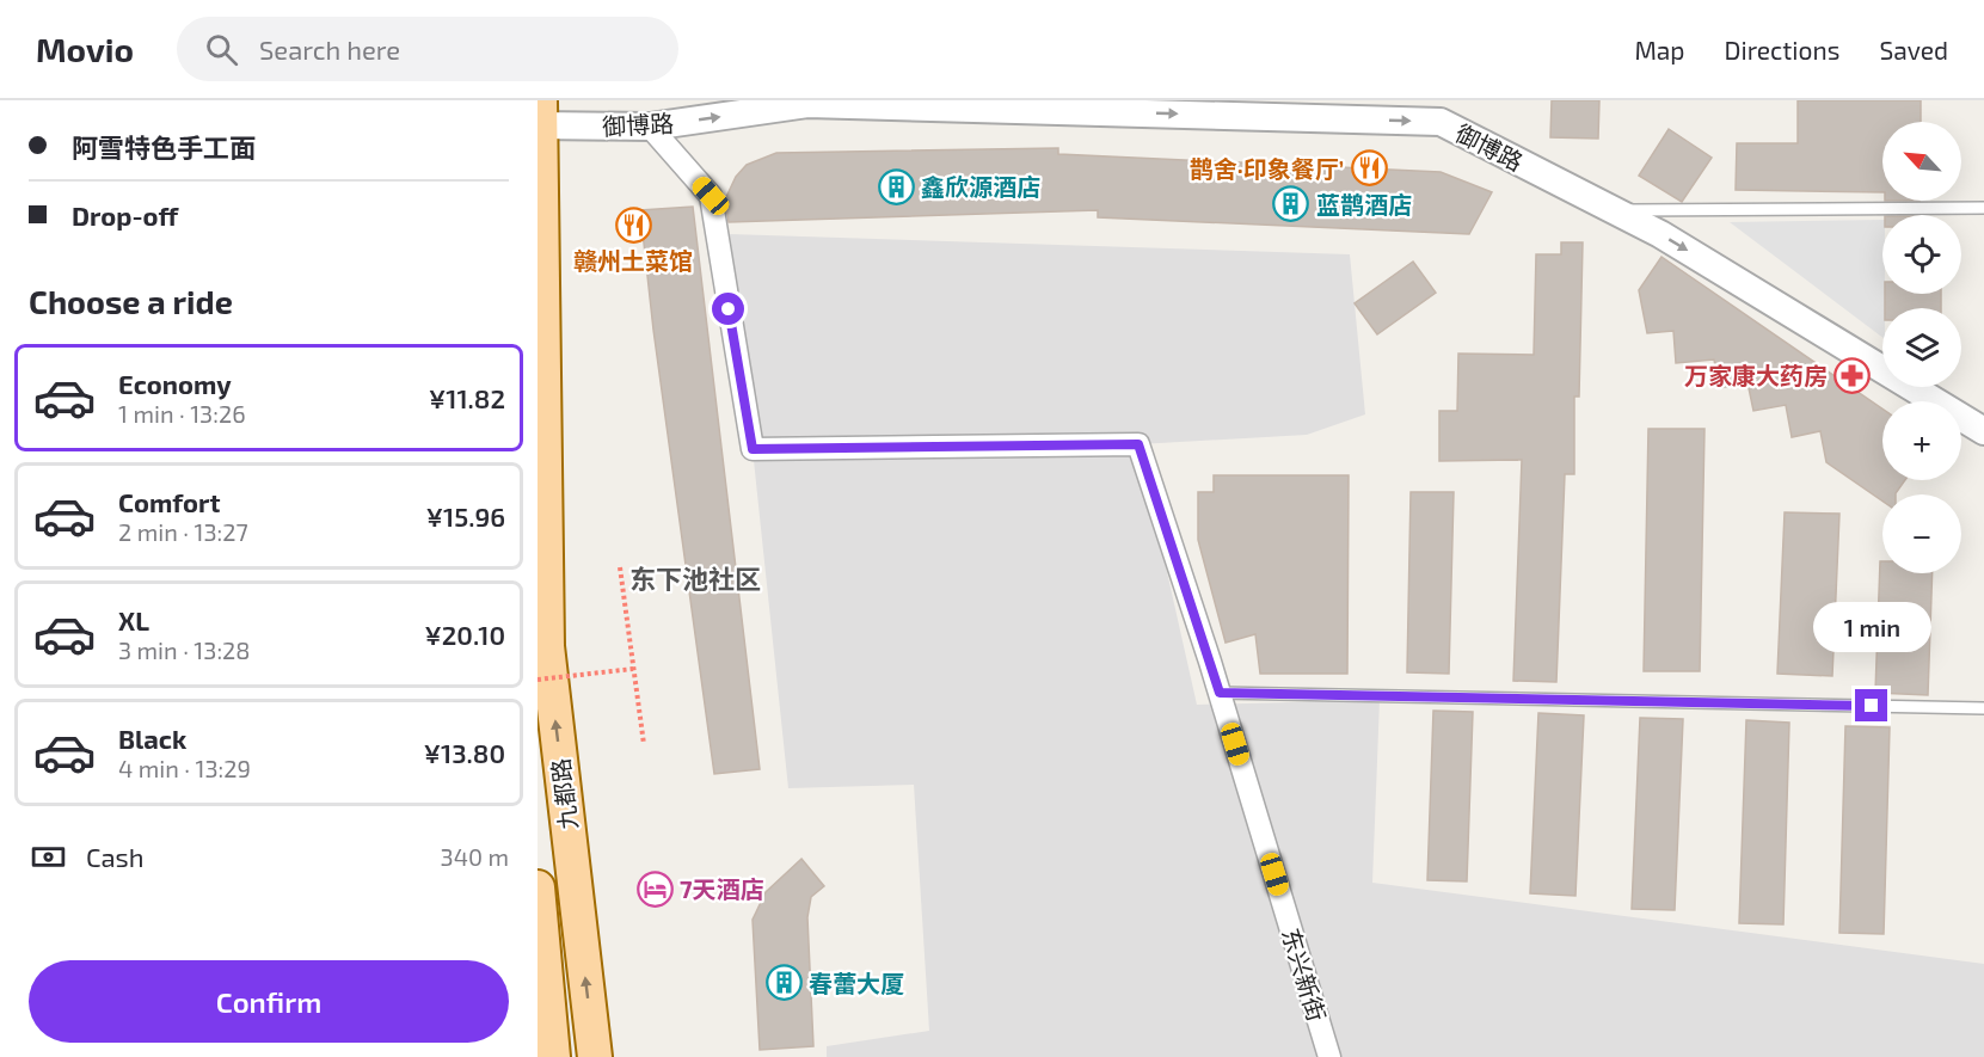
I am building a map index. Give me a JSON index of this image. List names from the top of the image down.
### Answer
{
  "streets": {
    "main road": ["九都路"],
    "street": ["御博路", "东兴新街"]
  },
  "crossings": [
    ["御博路", "九都路"],
    ["御博路", "东兴新街"]
  ],
  "one_way": ["御博路", "九都路"],
  "districts": ["东下池社区"],
  "places": {
    "restaurant": ["鹊舍·印象餐厅’", "赣州土菜馆"],
    "building": ["鑫欣源酒店", "蓝鹊酒店", "春蕾大厦"],
    "pharmacy": ["万家康大药房"],
    "hotel": ["7天酒店"]
  },
  "north": "top left",
  "page": {
    "header": "Movio",
    "search": "Search here",
    "nav": ["Map", "Directions", "Saved"],
    "banner": ["阿雪特色手工面", "Drop-off"],
    "map_buttons": ["+", "−"],
    "heading": "Choose a ride",
    "list": [
      {
        "name": "Economy",
        "note": "1 min · 13:26",
        "value": "¥11.82"
      },
      {
        "name": "Comfort",
        "note": "2 min · 13:27",
        "value": "¥15.96"
      },
      {
        "name": "XL",
        "note": "3 min · 13:28",
        "value": "¥20.10"
      },
      {
        "name": "Black",
        "note": "4 min · 13:29",
        "value": "¥13.80"
      }
    ],
    "bubble": "1 min",
    "pay": ["Cash", "340 m"],
    "buttons": "Confirm"
  }
}
